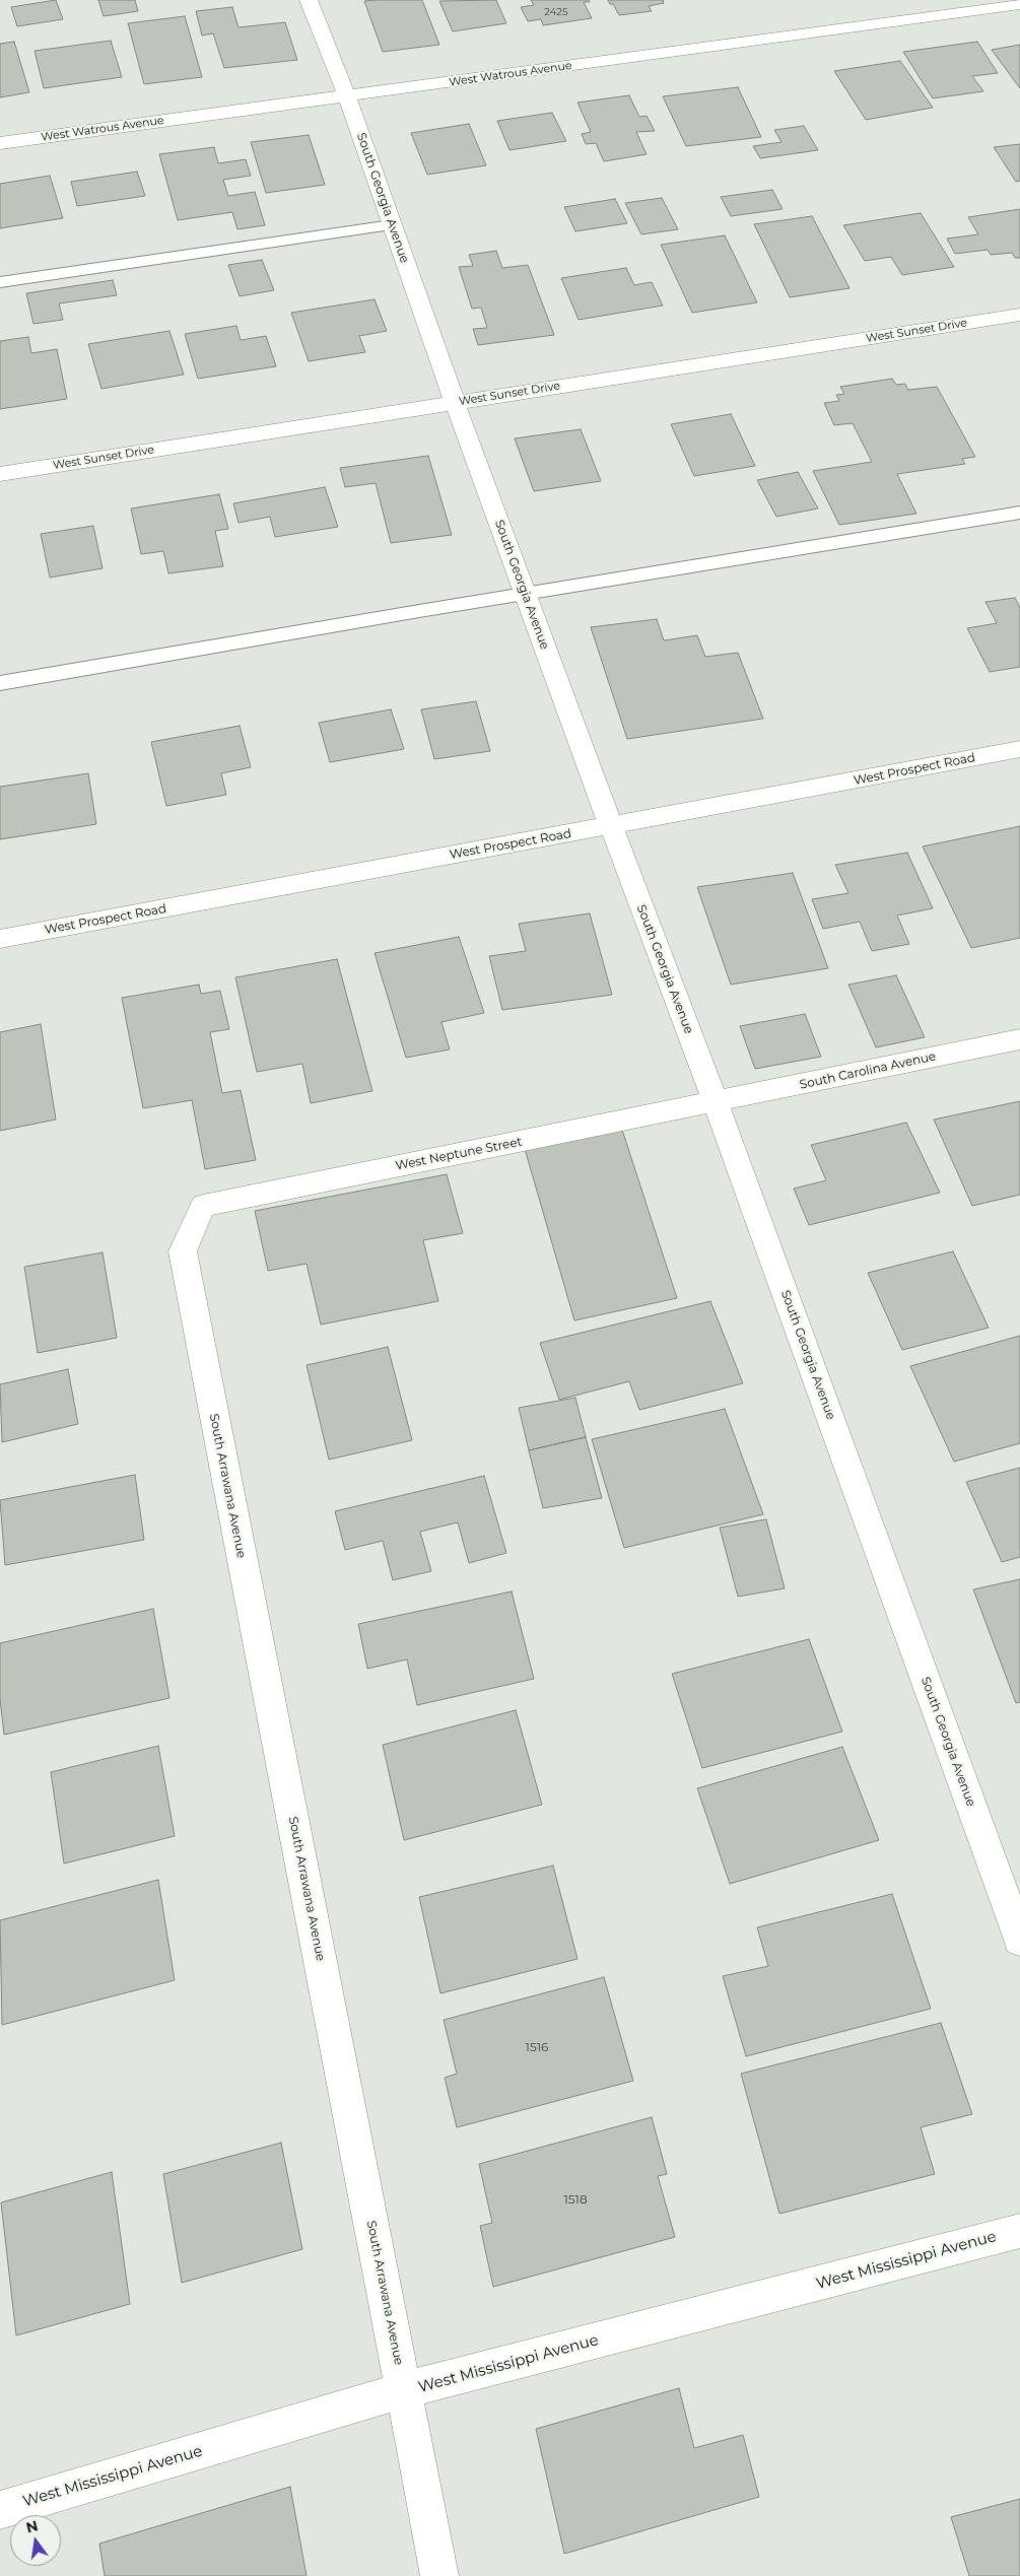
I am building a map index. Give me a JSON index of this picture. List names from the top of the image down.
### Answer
{
  "streets": {
    "street": [
      "West Watrous Avenue",
      "South Georgia Avenue",
      "West Sunset Drive",
      "West Prospect Road",
      "South Carolina Avenue",
      "West Neptune Street",
      "South Arrawana Avenue",
      "West Mississippi Avenue"
    ]
  },
  "crossings": [
    ["West Watrous Avenue", "South Georgia Avenue"],
    ["South Georgia Avenue", "West Sunset Drive"],
    ["South Georgia Avenue", "West Prospect Road"],
    ["South Georgia Avenue", "South Carolina Avenue"],
    ["South Georgia Avenue", "West Neptune Street"],
    ["South Carolina Avenue", "West Neptune Street"],
    ["West Neptune Street", "South Arrawana Avenue"],
    ["South Arrawana Avenue", "West Mississippi Avenue"]
  ],
  "house_numbers": ["2425", "1516", "1518"],
  "north": "top"
}
